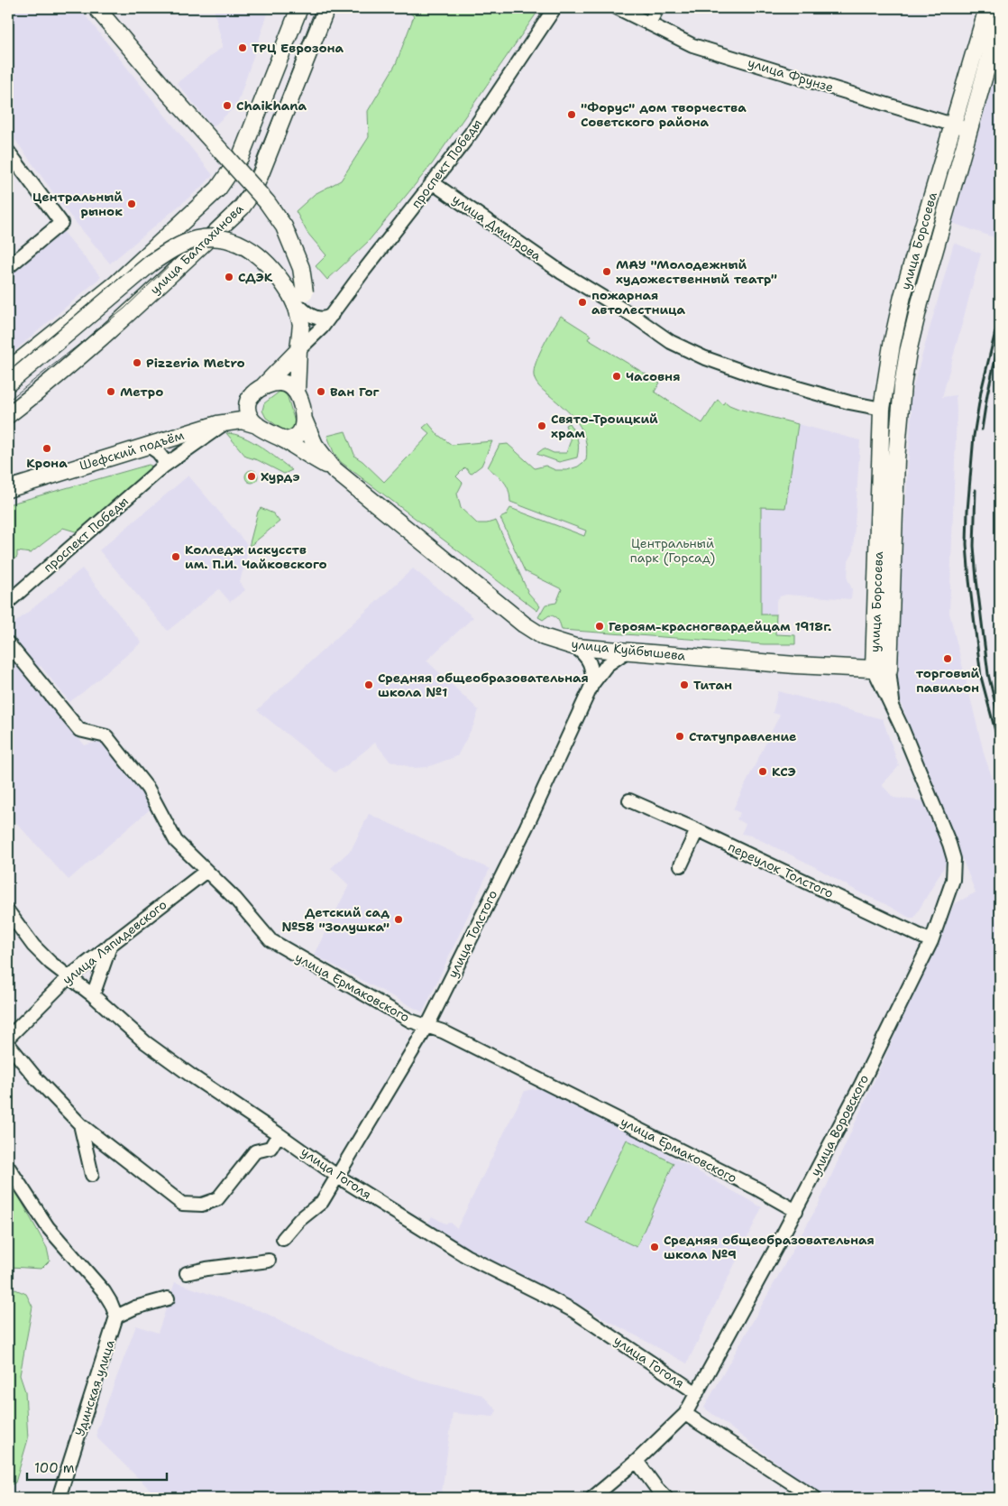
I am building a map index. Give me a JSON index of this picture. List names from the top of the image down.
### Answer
{
  "streets": {
    "main road": [
      "улица Борсоева",
      "улица Балтахинова",
      "Шефский подъём",
      "улица Куйбышева"
    ],
    "street": [
      "улица Фрунзе",
      "проспект Победы",
      "улица Дмитрова",
      "переулок Толстого",
      "улица Толстого",
      "улица Ляпидевского",
      "улица Ермаковского",
      "улица Воровского",
      "улица Гоголя",
      "Удинская улица"
    ]
  },
  "crossings": [
    ["улица Фрунзе", "улица Борсоева"],
    ["проспект Победы", "улица Дмитрова"],
    ["проспект Победы", "Шефский подъём"],
    ["проспект Победы", "улица Куйбышева"],
    ["улица Дмитрова", "улица Борсоева"],
    ["улица Борсоева", "улица Куйбышева"],
    ["улица Борсоева", "улица Воровского"],
    ["Шефский подъём", "улица Куйбышева"],
    ["улица Куйбышева", "улица Толстого"],
    ["улица Куйбышева", "улица Воровского"],
    ["переулок Толстого", "улица Воровского"],
    ["улица Толстого", "улица Ермаковского"],
    ["улица Толстого", "улица Гоголя"],
    ["улица Ляпидевского", "улица Ермаковского"],
    ["улица Ляпидевского", "улица Гоголя"],
    ["улица Ермаковского", "улица Воровского"],
    ["улица Воровского", "улица Гоголя"]
  ],
  "parks": ["Центральный парк (Горсад)"],
  "places": [
    "ТРЦ Еврозона",
    "Chaikhana",
    "\"Форус\" дом творчества Советского района",
    "Центральный рынок",
    "МАУ \"Молодежный художественный театр\"",
    "СДЭК",
    "пожарная автолестница",
    "Pizzeria Metro",
    "Часовня",
    "Метро",
    "Ван Гог",
    "Свято-Троицкий храм",
    "Крона",
    "Хурдэ",
    "Колледж искусств им. П.И. Чайковского",
    "Героям-красногвардейцам 1918г.",
    "торговый павильон",
    "Средняя общеобразовательная школа №1",
    "Титан",
    "Статуправление",
    "КСЭ",
    "Детский сад №58 \"Золушка\"",
    "Средняя общеобразовательная школа №9"
  ],
  "scale_bar": "100 m"
}
